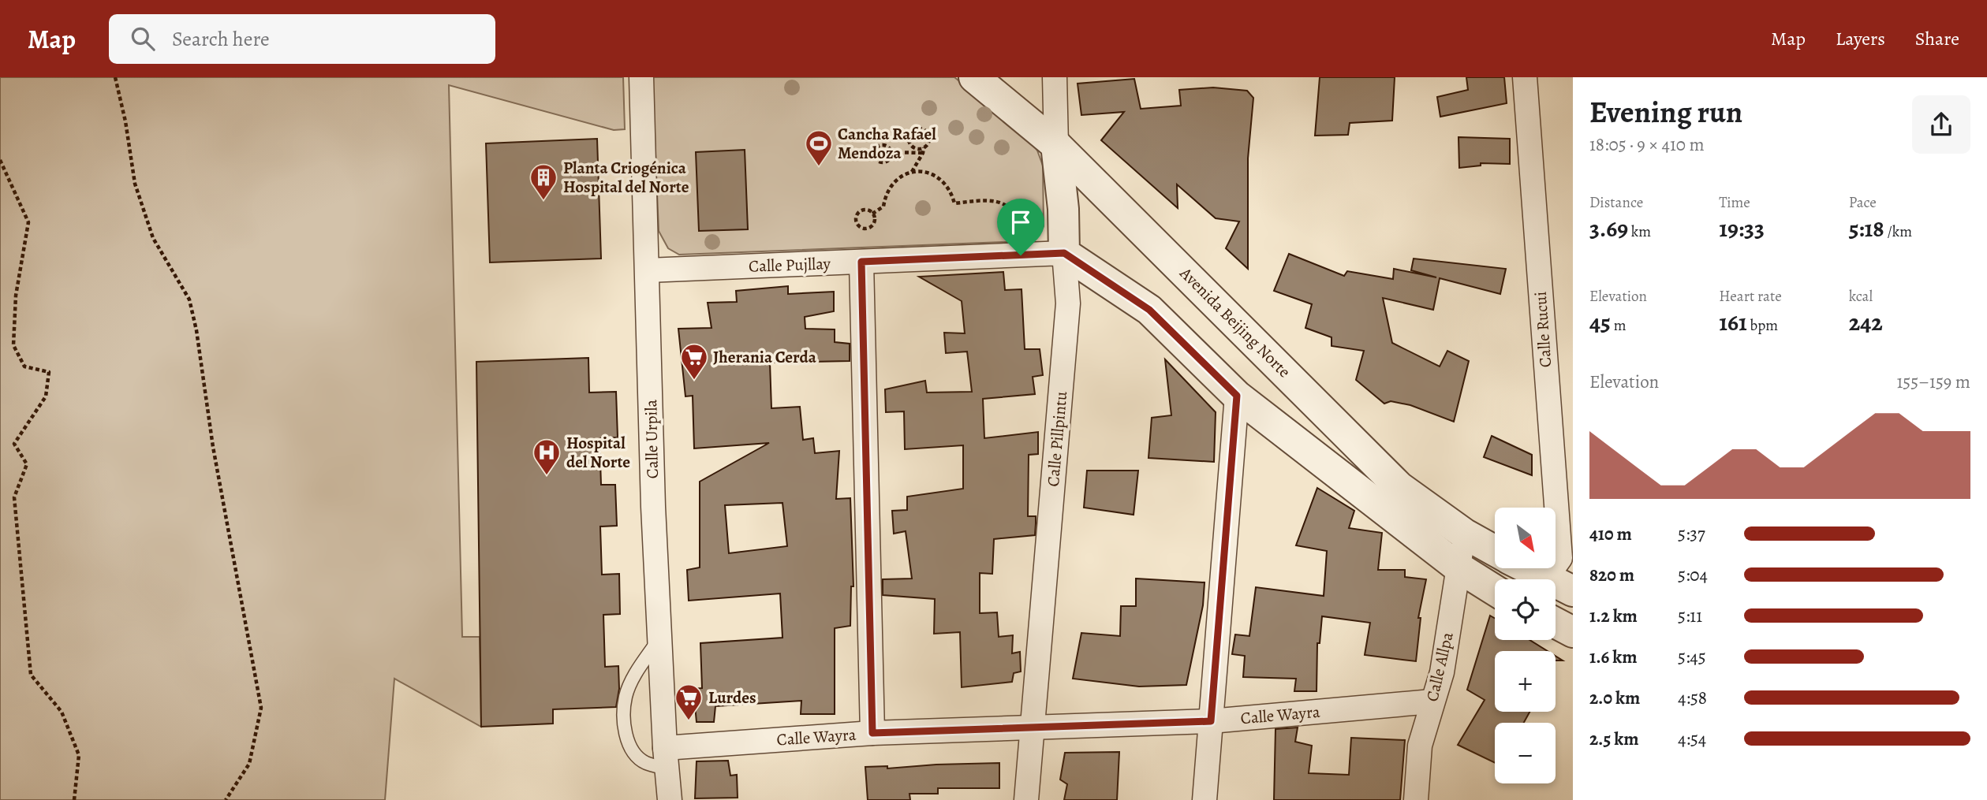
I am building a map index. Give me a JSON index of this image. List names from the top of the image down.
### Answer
{
  "streets": {
    "street": [
      "Calle Pujllay",
      "Avenida Beijing Norte",
      "Calle Rucui",
      "Calle Urpila",
      "Calle Pillpintu",
      "Calle Allpa",
      "Calle Wayra"
    ]
  },
  "crossings": [
    ["Calle Pujllay", "Calle Urpila"],
    ["Calle Pujllay", "Calle Pillpintu"],
    ["Avenida Beijing Norte", "Calle Pillpintu"],
    ["Avenida Beijing Norte", "Calle Allpa"],
    ["Calle Urpila", "Calle Wayra"],
    ["Calle Pillpintu", "Calle Wayra"],
    ["Calle Allpa", "Calle Wayra"]
  ],
  "places": {
    "sports": ["Cancha Rafael Mendoza"],
    "building": ["Planta Criogénica Hospital del Norte"],
    "supermarket": ["Jherania Cerda", "Lurdes"],
    "hospital": ["Hospital del Norte"]
  },
  "north": "bottom right",
  "page": {
    "header": "Map",
    "search": "Search here",
    "nav": ["Map", "Layers", "Share"],
    "heading": ["Evening run", "18:05 · 9 × 410 m"],
    "stats": [
      ["Distance", "3.69 km"],
      ["Time", "19:33"],
      ["Pace", "5:18 /km"],
      ["Elevation", "45 m"],
      ["Heart rate", "161 bpm"],
      ["kcal", "242"]
    ],
    "chart": ["Elevation", "155–159 m"],
    "map_buttons": ["+", "−"],
    "list": [
      {
        "name": "410 m",
        "note": "5:37"
      },
      {
        "name": "820 m",
        "note": "5:04"
      },
      {
        "name": "1.2 km",
        "note": "5:11"
      },
      {
        "name": "1.6 km",
        "note": "5:45"
      },
      {
        "name": "2.0 km",
        "note": "4:58"
      },
      {
        "name": "2.5 km",
        "note": "4:54"
      }
    ]
  }
}
